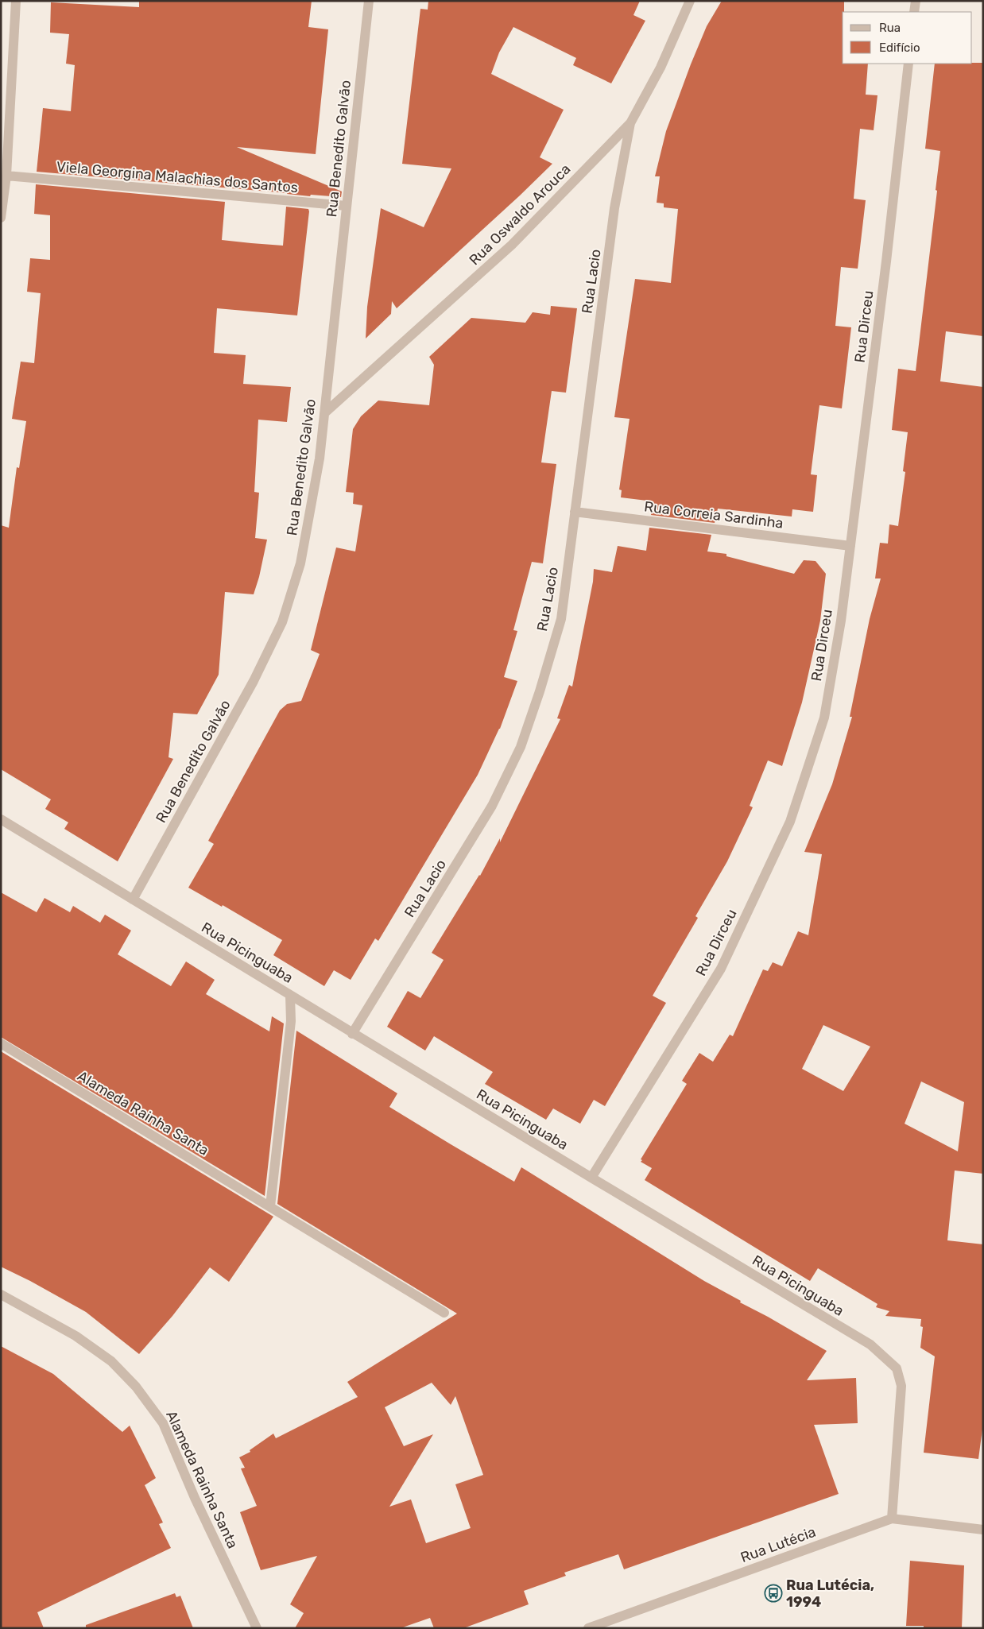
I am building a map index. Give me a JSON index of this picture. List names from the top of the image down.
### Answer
{
  "streets": {
    "street": [
      "Rua Benedito Galvão",
      "Viela Georgina Malachias dos Santos",
      "Rua Oswaldo Arouca",
      "Rua Lacio",
      "Rua Dirceu",
      "Rua Correia Sardinha",
      "Rua Picinguaba",
      "Alameda Rainha Santa",
      "Rua Lutécia"
    ]
  },
  "crossings": [
    ["Rua Benedito Galvão", "Viela Georgina Malachias dos Santos"],
    ["Rua Benedito Galvão", "Rua Oswaldo Arouca"],
    ["Rua Benedito Galvão", "Rua Picinguaba"],
    ["Rua Oswaldo Arouca", "Rua Lacio"],
    ["Rua Lacio", "Rua Correia Sardinha"],
    ["Rua Lacio", "Rua Picinguaba"],
    ["Rua Dirceu", "Rua Correia Sardinha"],
    ["Rua Dirceu", "Rua Picinguaba"],
    ["Rua Picinguaba", "Rua Lutécia"]
  ],
  "places": {
    "bus stop": ["Rua Lutécia, 1994"]
  },
  "legend": ["Rua", "Edifício"]
}
